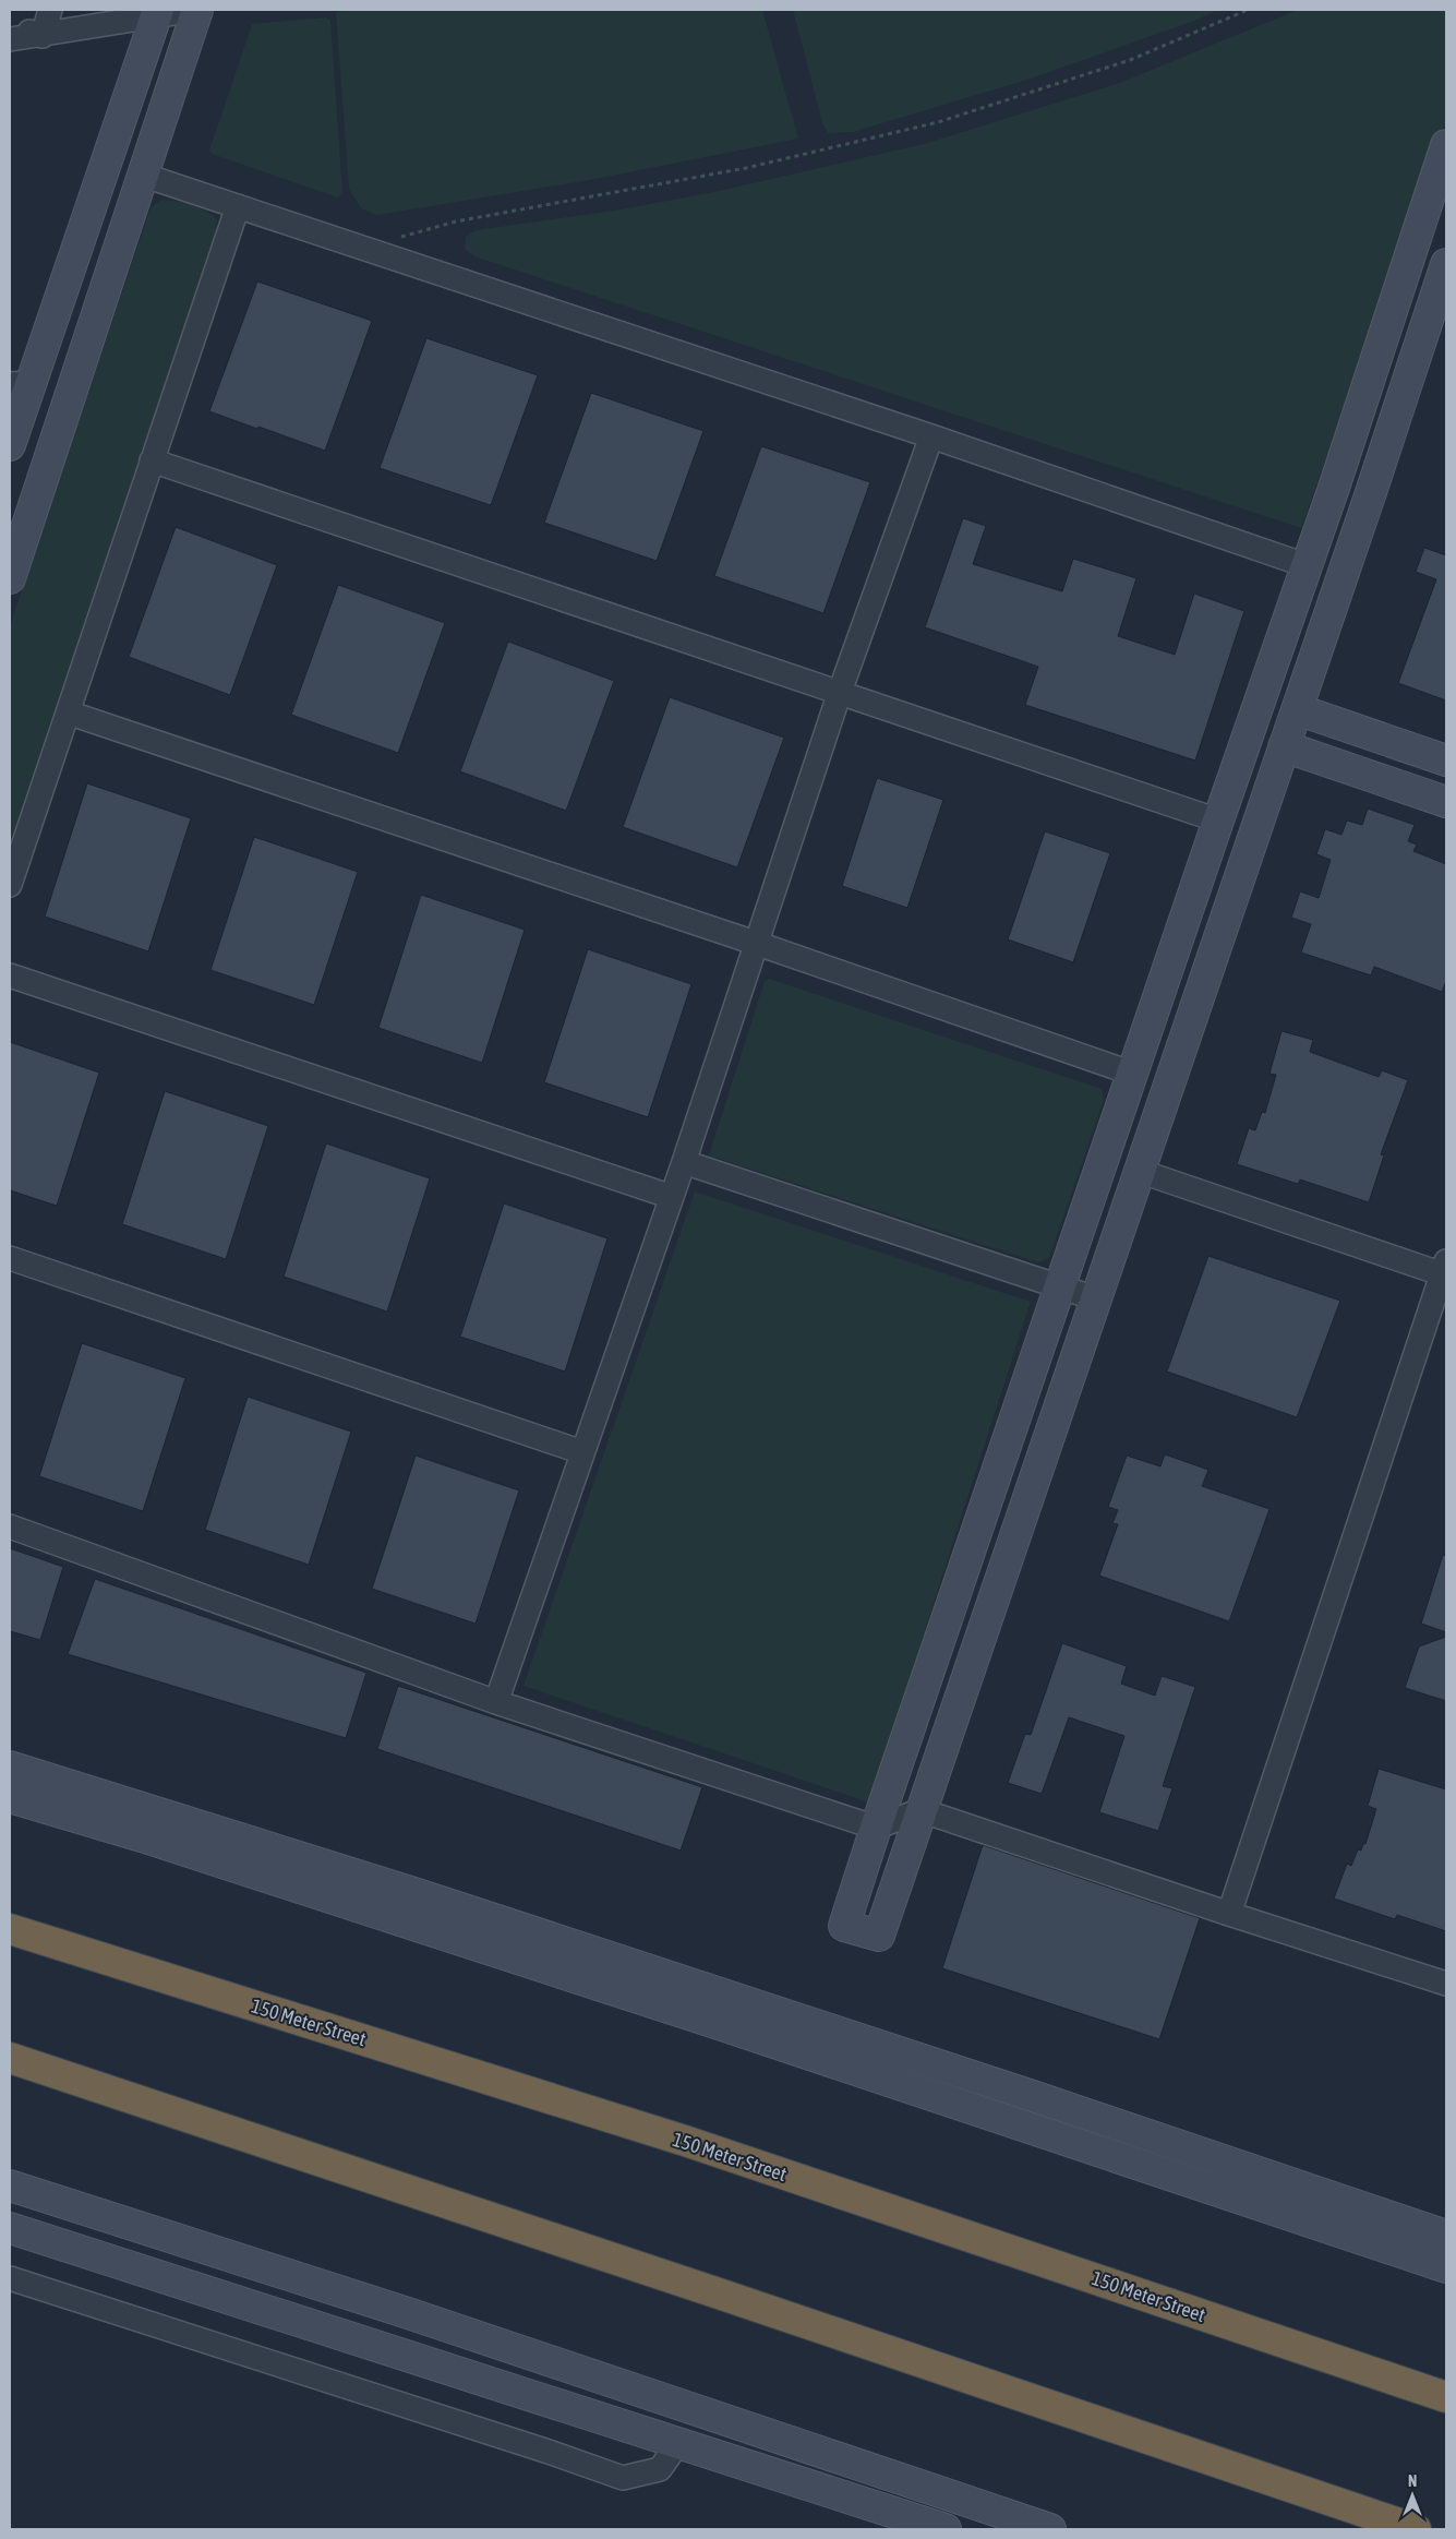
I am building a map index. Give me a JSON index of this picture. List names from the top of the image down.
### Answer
{
  "streets": {
    "highway": ["150 Meter Street"]
  },
  "north": "top"
}
